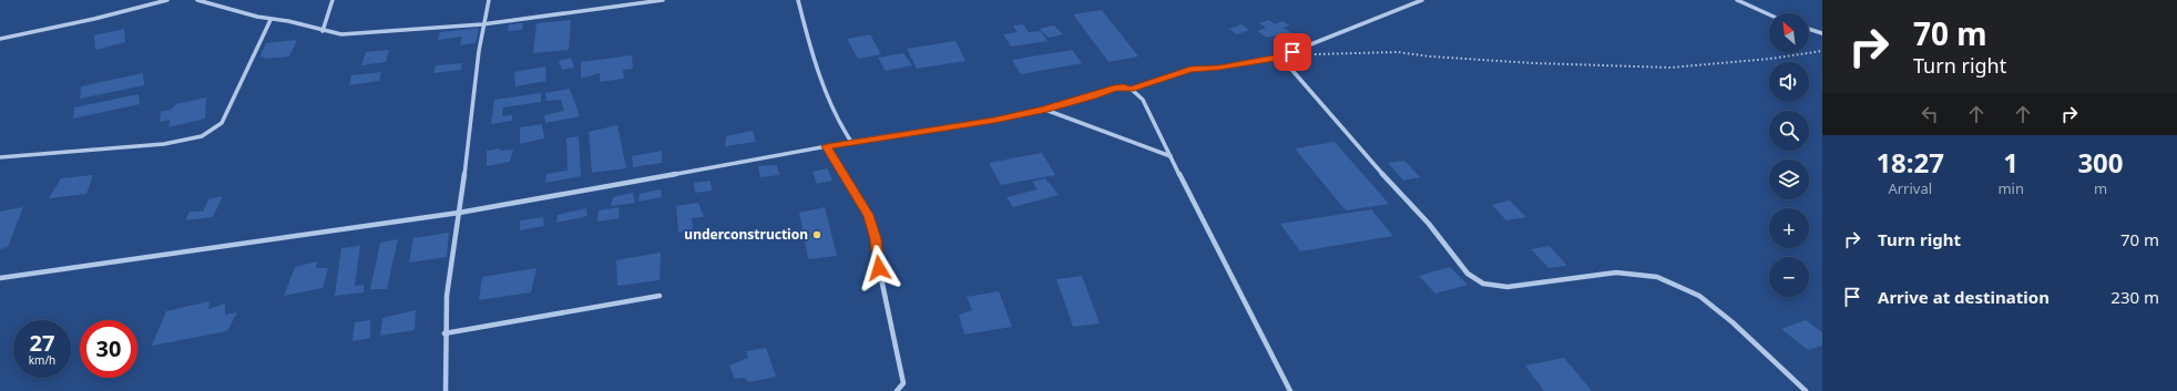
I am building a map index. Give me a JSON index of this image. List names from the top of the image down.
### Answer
{
  "places": ["underconstruction"],
  "north": "top left",
  "page": {
    "turn": ["70 m", "Turn right"],
    "map_buttons": ["+", "−"],
    "eta": [
      "18:27",
      "Arrival",
      "1",
      "min",
      "300",
      "m"
    ],
    "list": [
      {
        "name": "Turn right",
        "value": "70 m"
      },
      {
        "name": "Arrive at destination",
        "value": "230 m"
      }
    ],
    "speed": "27 km/h",
    "limit": "30"
  }
}
